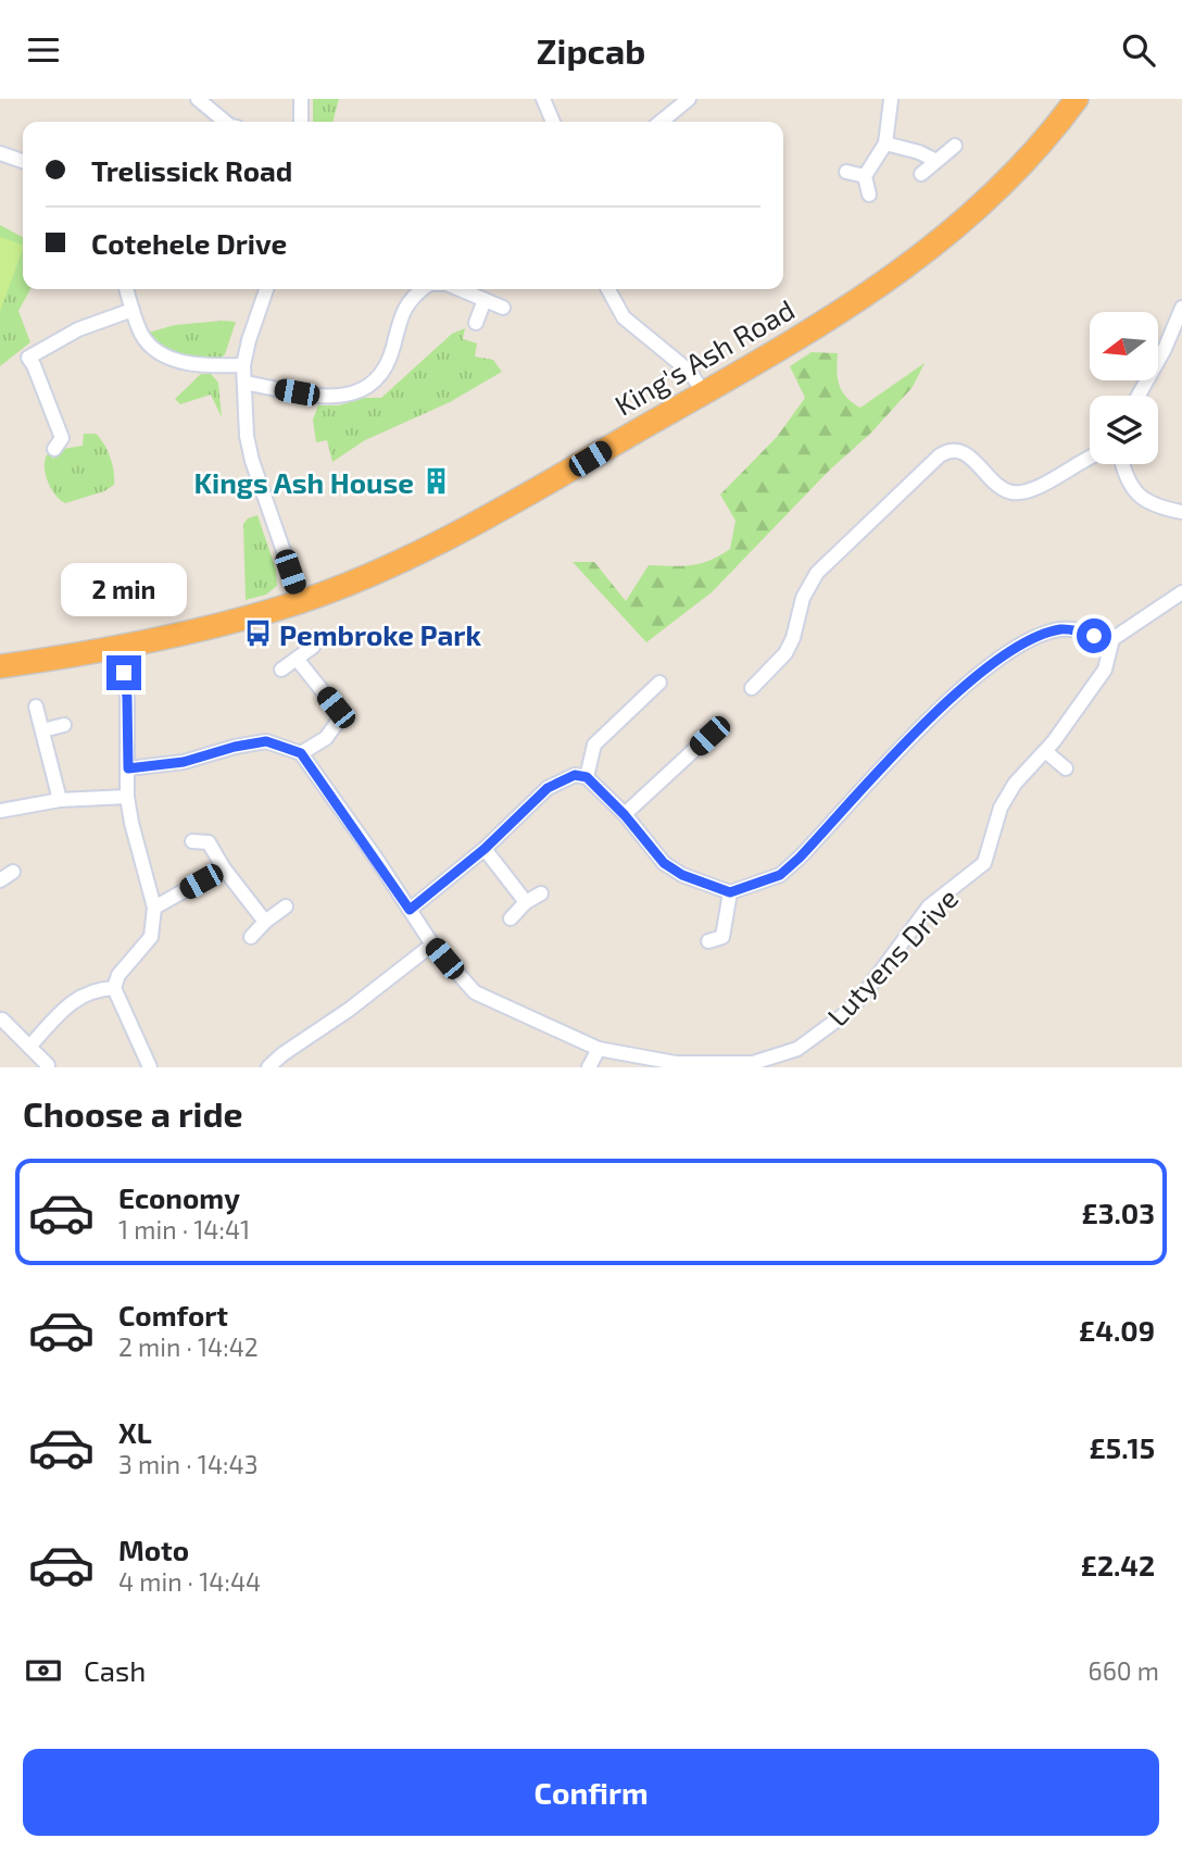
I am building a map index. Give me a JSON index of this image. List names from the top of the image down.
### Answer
{
  "streets": {
    "highway": ["King's Ash Road"],
    "street": ["Lutyens Drive"]
  },
  "places": {
    "building": ["Kings Ash House"],
    "bus stop": ["Pembroke Park"]
  },
  "north": "left",
  "page": {
    "header": "Zipcab",
    "banner": ["Trelissick Road", "Cotehele Drive"],
    "bubble": "2 min",
    "heading": "Choose a ride",
    "list": [
      {
        "name": "Economy",
        "note": "1 min · 14:41",
        "value": "£3.03"
      },
      {
        "name": "Comfort",
        "note": "2 min · 14:42",
        "value": "£4.09"
      },
      {
        "name": "XL",
        "note": "3 min · 14:43",
        "value": "£5.15"
      },
      {
        "name": "Moto",
        "note": "4 min · 14:44",
        "value": "£2.42"
      }
    ],
    "pay": ["Cash", "660 m"],
    "buttons": "Confirm"
  }
}
